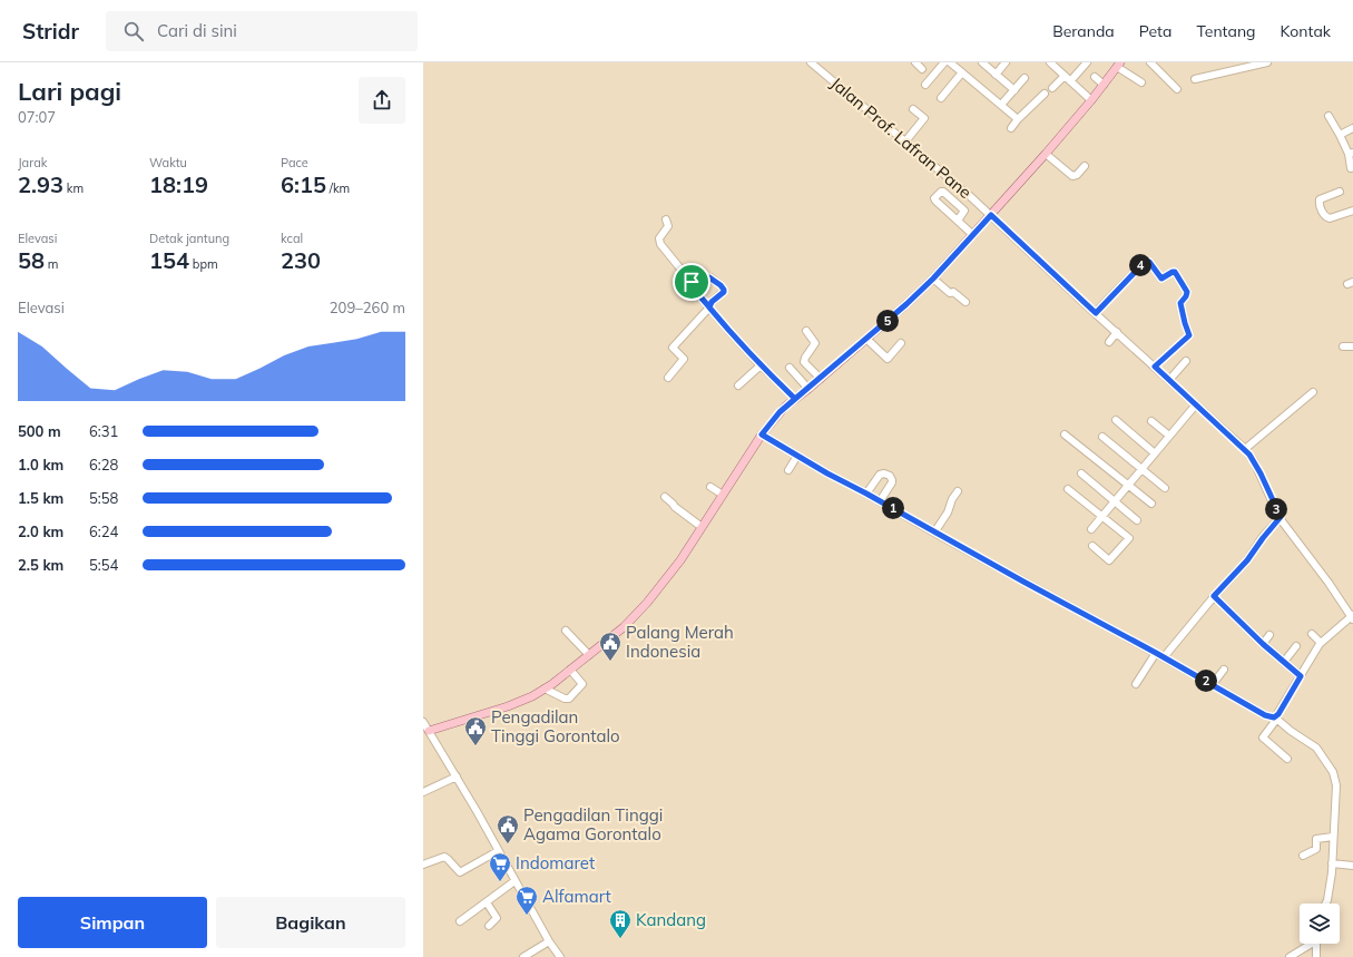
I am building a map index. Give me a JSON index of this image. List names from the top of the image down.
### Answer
{
  "streets": {
    "street": ["Jalan Prof. Lafran Pane"]
  },
  "places": {
    "public building": ["Palang Merah Indonesia", "Pengadilan Tinggi Gorontalo", "Pengadilan Tinggi Agama Gorontalo"],
    "supermarket": ["Indomaret", "Alfamart"],
    "building": ["Kandang"]
  },
  "page": {
    "header": "Stridr",
    "search": "Cari di sini",
    "nav": [
      "Beranda",
      "Peta",
      "Tentang",
      "Kontak"
    ],
    "heading": ["Lari pagi", "07:07"],
    "stats": [
      ["Jarak", "2.93 km"],
      ["Waktu", "18:19"],
      ["Pace", "6:15 /km"],
      ["Elevasi", "58 m"],
      ["Detak jantung", "154 bpm"],
      ["kcal", "230"]
    ],
    "pins": [
      "4",
      "5",
      "1",
      "3",
      "2"
    ],
    "chart": ["Elevasi", "209–260 m"],
    "list": [
      {
        "name": "500 m",
        "note": "6:31"
      },
      {
        "name": "1.0 km",
        "note": "6:28"
      },
      {
        "name": "1.5 km",
        "note": "5:58"
      },
      {
        "name": "2.0 km",
        "note": "6:24"
      },
      {
        "name": "2.5 km",
        "note": "5:54"
      }
    ],
    "buttons": ["Simpan", "Bagikan"]
  }
}
